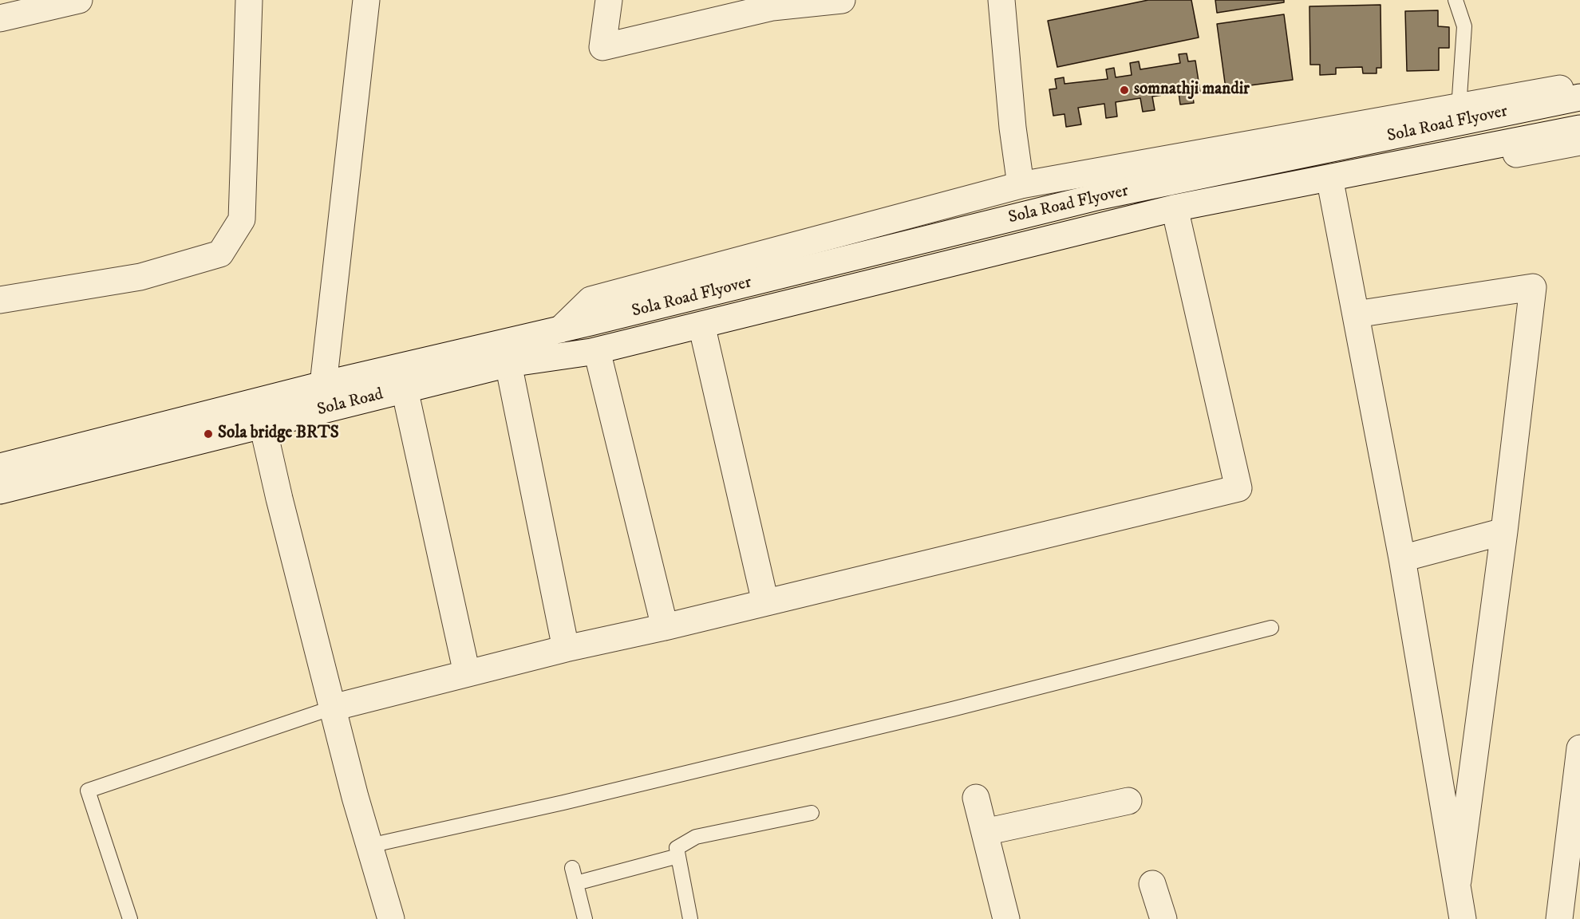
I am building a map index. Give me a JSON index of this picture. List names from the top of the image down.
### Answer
{
  "streets": {
    "street": ["Sola Road Flyover", "Sola Road"]
  },
  "crossings": [
    ["Sola Road Flyover", "Sola Road"]
  ],
  "places": ["somnathji mandir", "Sola bridge BRTS"]
}
